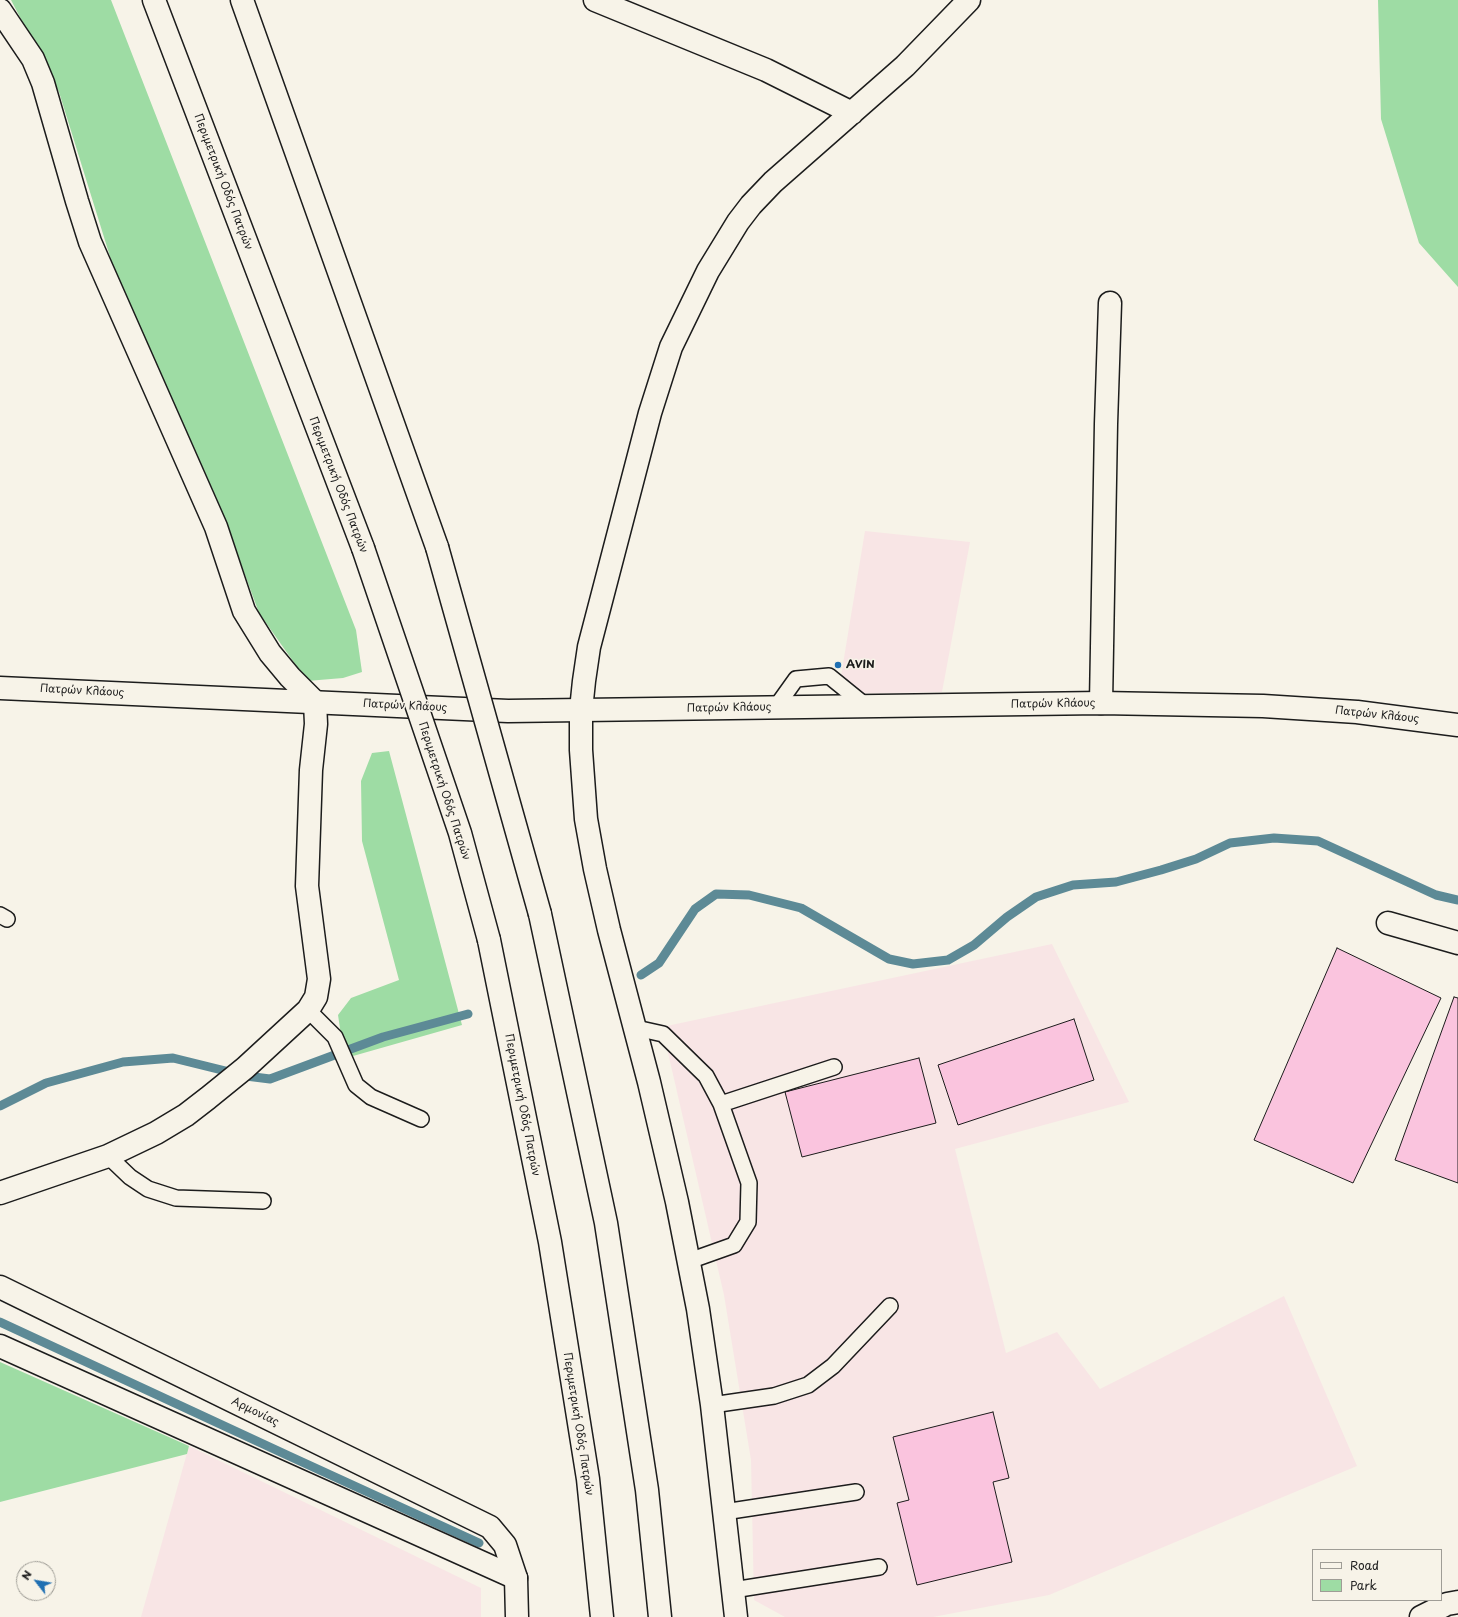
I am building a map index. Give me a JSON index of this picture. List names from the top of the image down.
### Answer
{
  "streets": {
    "main road": ["Περιμετρική Οδός Πατρών", "Πατρών Κλάους", "Αρμονίας"]
  },
  "places": ["AVIN"],
  "legend": ["Road", "Park"],
  "north": "top left"
}
